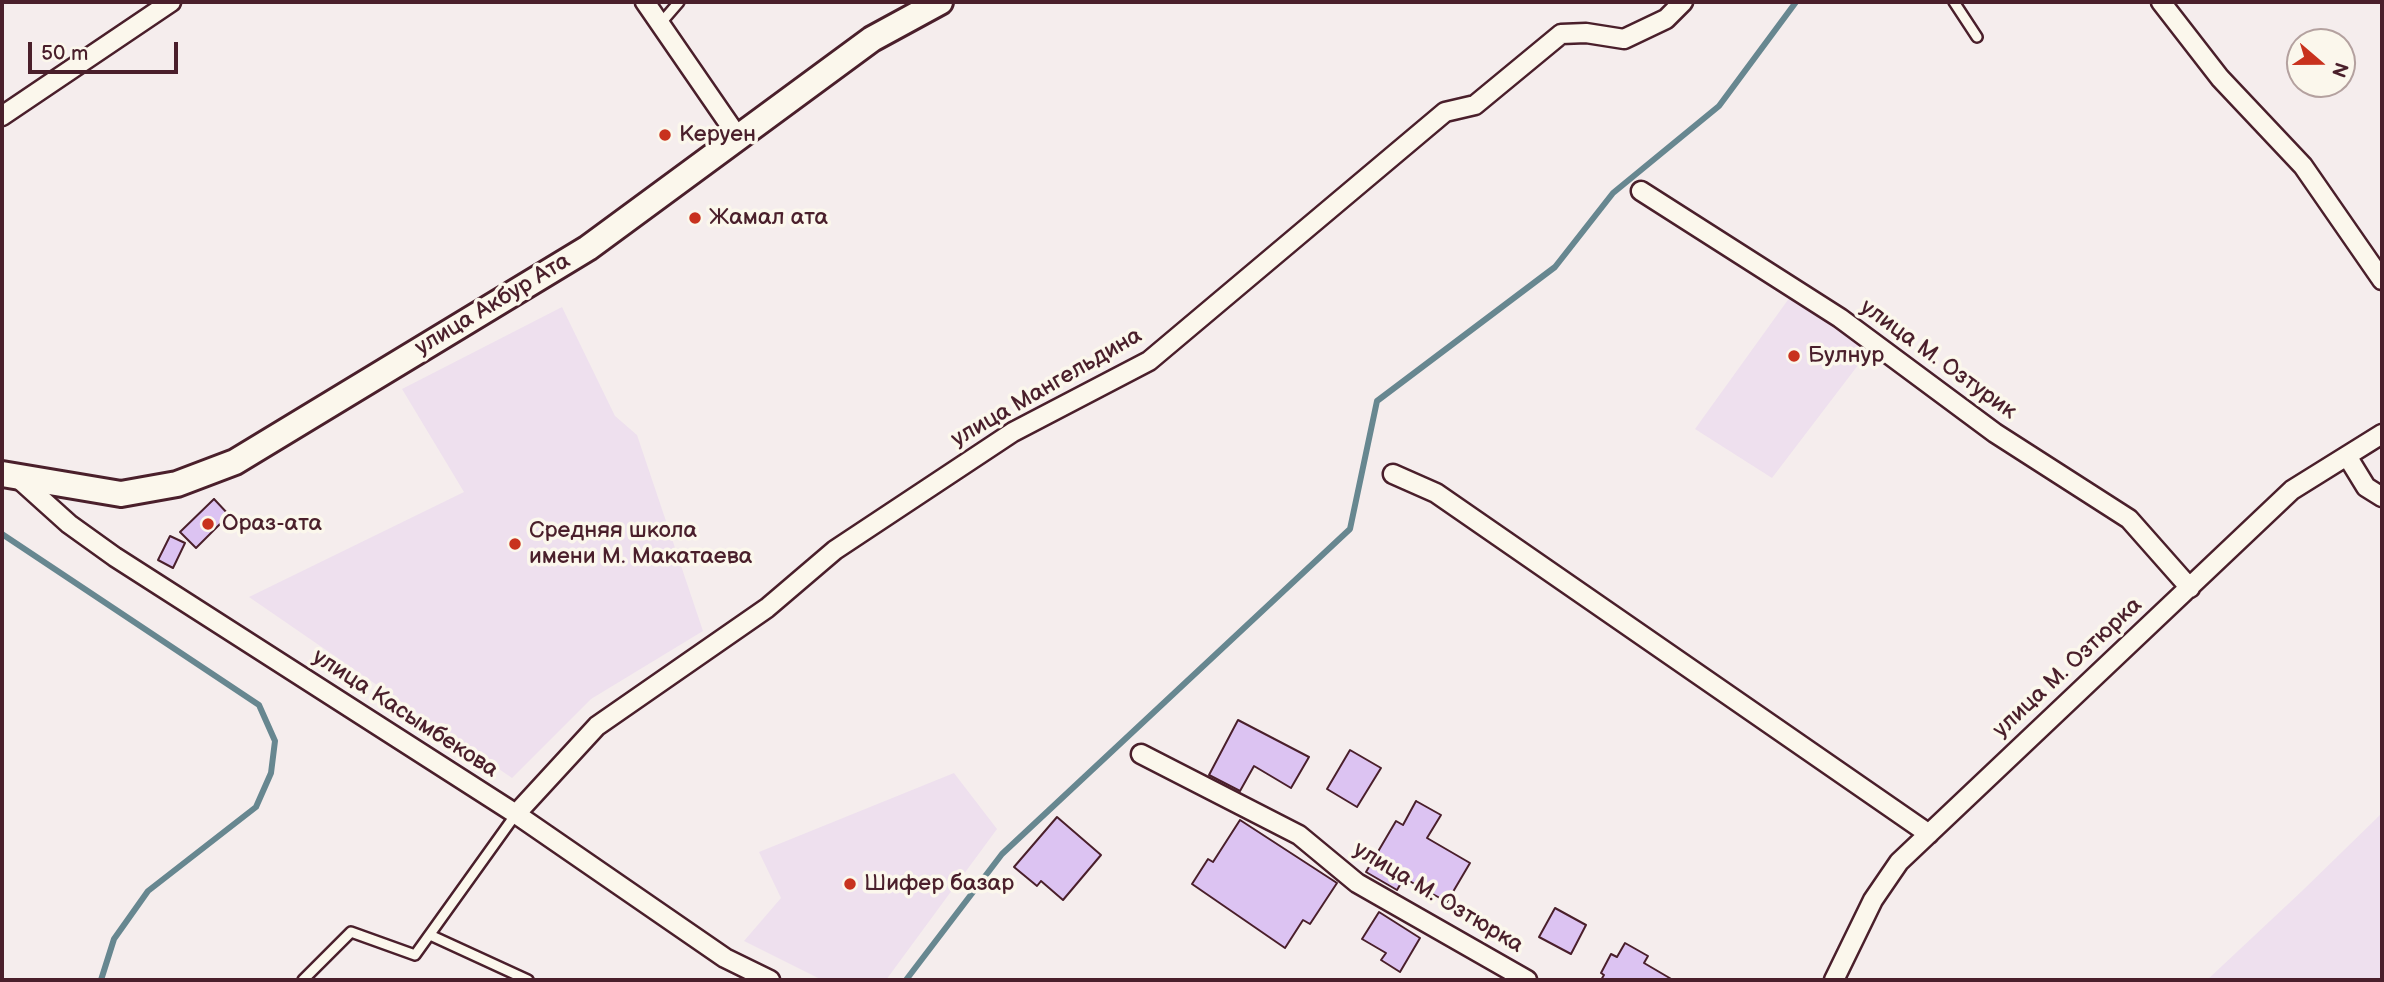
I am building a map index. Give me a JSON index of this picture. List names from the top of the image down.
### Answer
{
  "streets": {
    "main road": ["улица Акбур Ата"],
    "street": [
      "улица М. Озтурик",
      "улица Мангельдина",
      "улица М. Озтюрка",
      "улица Касымбекова"
    ]
  },
  "crossings": [
    ["улица Акбур Ата", "улица Касымбекова"],
    ["улица М. Озтурик", "улица М. Озтюрка"],
    ["улица Мангельдина", "улица Касымбекова"]
  ],
  "places": [
    "Керуен",
    "Жамал ата",
    "Булнур",
    "Ораз-ата",
    "Средняя школа имени М. Макатаева",
    "Шифер базар"
  ],
  "scale_bar": "50 m",
  "north": "right"
}
